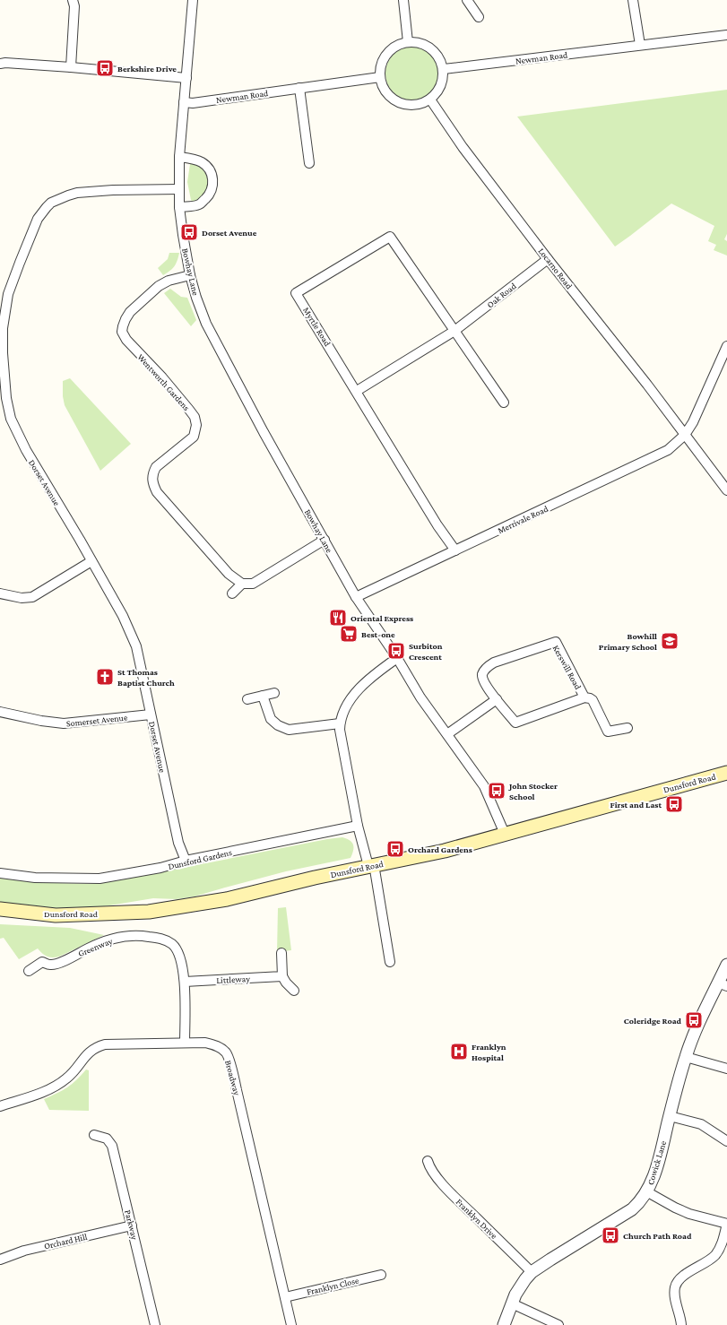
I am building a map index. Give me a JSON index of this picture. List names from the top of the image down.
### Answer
{
  "streets": {
    "main road": ["Dunsford Road"],
    "street": [
      "Newman Road",
      "Locarno Road",
      "Bowhay Lane",
      "Oak Road",
      "Myrtle Road",
      "Wentworth Gardens",
      "Dorset Avenue",
      "Merrivale Road",
      "Kerswill Road",
      "Somerset Avenue",
      "Dunsford Gardens",
      "Greenway",
      "Littleway",
      "Broadway",
      "Cowick Lane",
      "Franklyn Drive",
      "Parkway",
      "Orchard Hill",
      "Franklyn Close"
    ]
  },
  "crossings": [
    ["Newman Road", "Locarno Road"],
    ["Newman Road", "Bowhay Lane"],
    ["Locarno Road", "Oak Road"],
    ["Locarno Road", "Merrivale Road"],
    ["Bowhay Lane", "Wentworth Gardens"],
    ["Bowhay Lane", "Dorset Avenue"],
    ["Bowhay Lane", "Merrivale Road"],
    ["Bowhay Lane", "Dunsford Road"],
    ["Oak Road", "Myrtle Road"],
    ["Myrtle Road", "Merrivale Road"],
    ["Dorset Avenue", "Somerset Avenue"],
    ["Dorset Avenue", "Dunsford Gardens"],
    ["Greenway", "Littleway"],
    ["Greenway", "Broadway"],
    ["Broadway", "Franklyn Close"],
    ["Cowick Lane", "Franklyn Drive"],
    ["Parkway", "Orchard Hill"]
  ],
  "places": {
    "bus stop": [
      "Berkshire Drive",
      "Dorset Avenue",
      "Surbiton Crescent",
      "John Stocker School",
      "First and Last",
      "Orchard Gardens",
      "Coleridge Road",
      "Church Path Road"
    ],
    "restaurant": ["Oriental Express"],
    "supermarket": ["Best-one"],
    "school or university": ["Bowhill Primary School"],
    "church": ["St Thomas Baptist Church"],
    "hospital": ["Franklyn Hospital"]
  }
}
